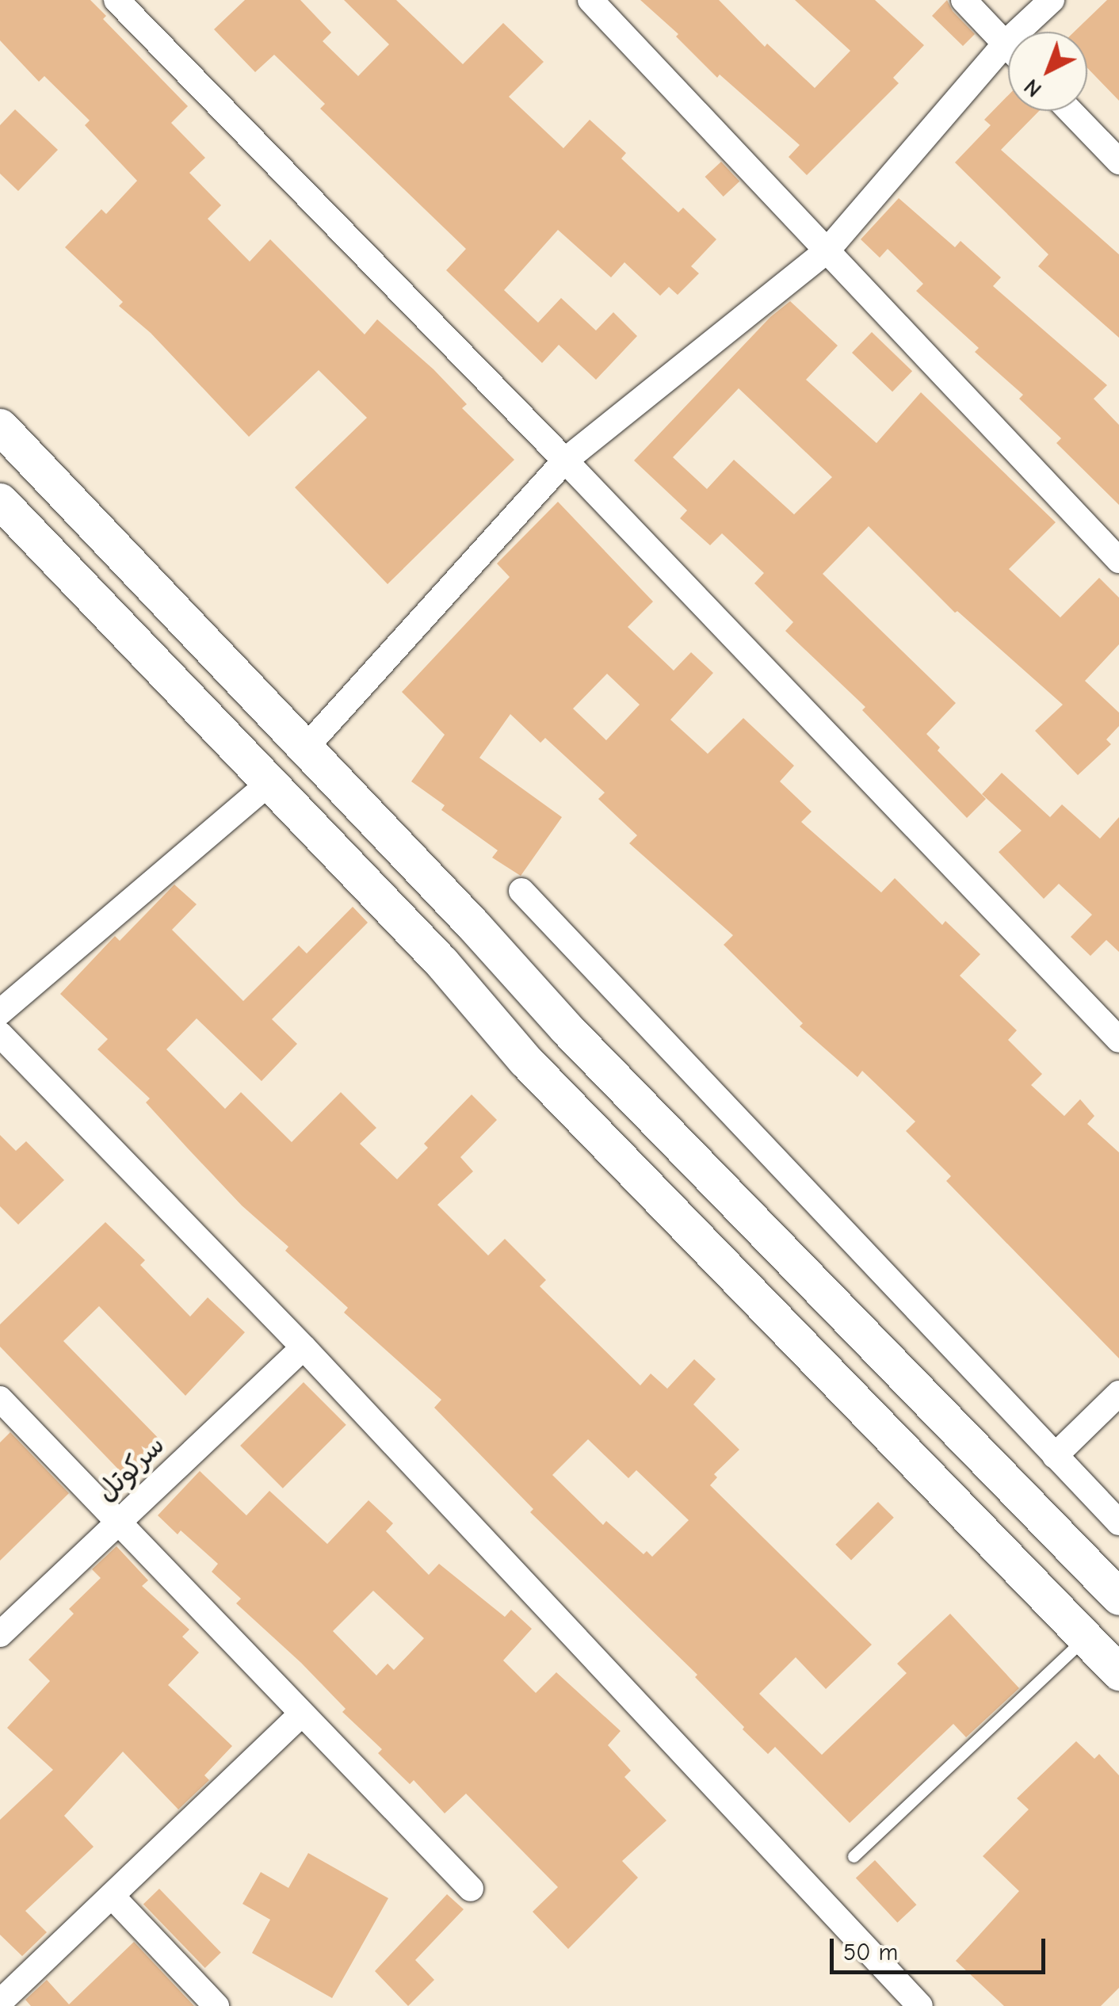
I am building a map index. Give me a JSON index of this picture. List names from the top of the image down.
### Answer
{
  "streets": {
    "street": ["سرکوتل"]
  },
  "scale_bar": "50 m",
  "north": "bottom left"
}
